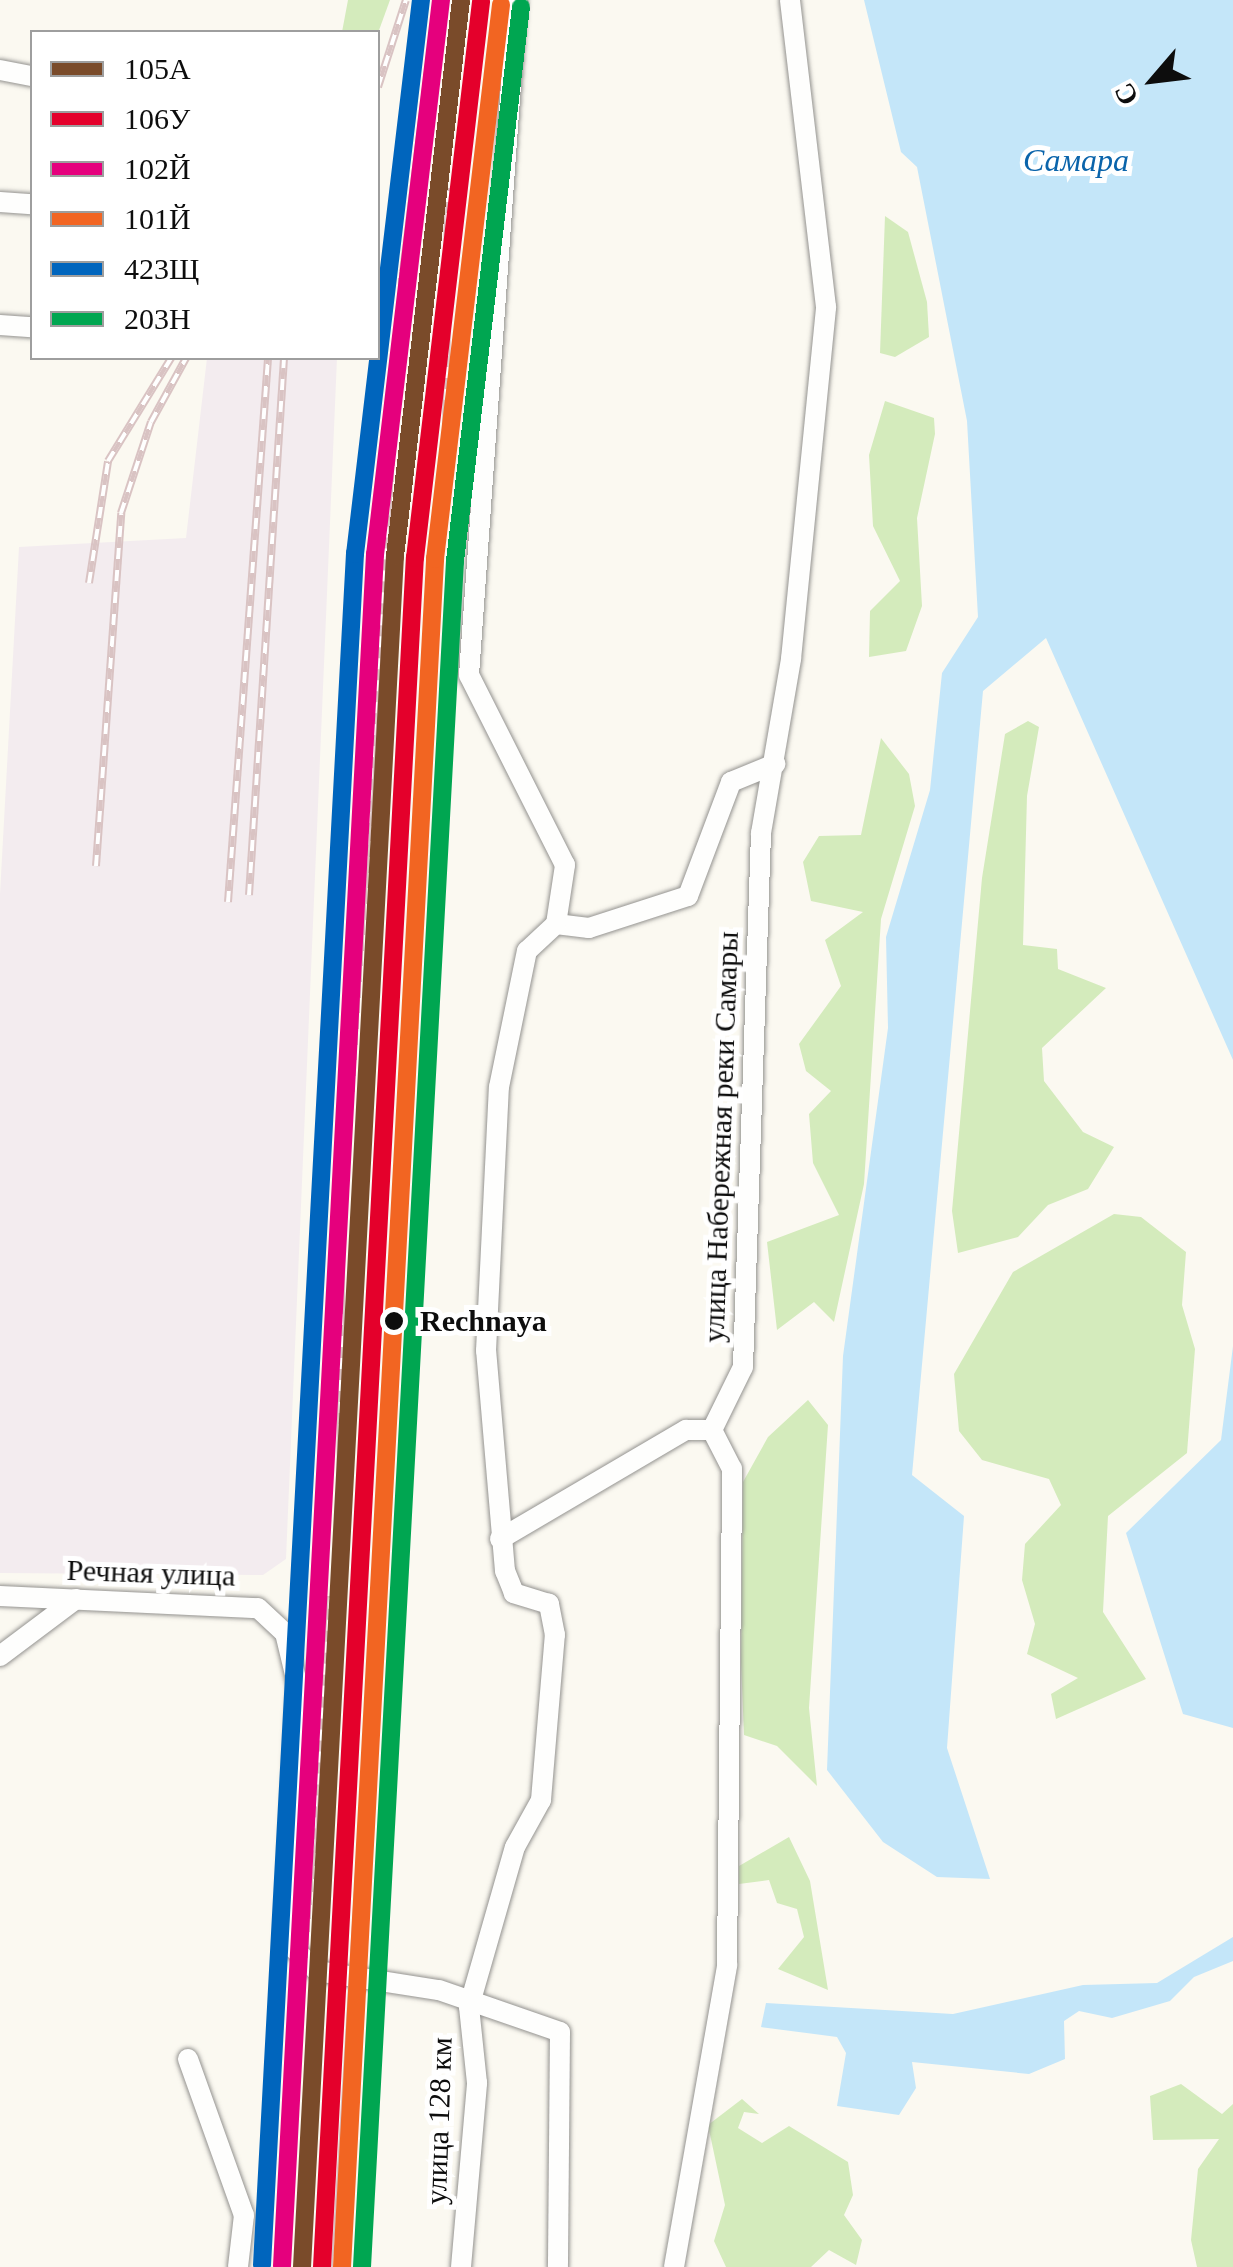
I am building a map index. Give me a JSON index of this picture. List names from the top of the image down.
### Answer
{
  "streets": {
    "street": ["улица Набережная реки Самары", "Речная улица", "улица 128 км"]
  },
  "crossings": [
    ["Речная улица", "улица 128 км"]
  ],
  "water": ["Самара"],
  "places": ["Rechnaya"],
  "lines": [
    "transit line 105А",
    "transit line 102Й",
    "transit line 423Щ",
    "transit line 106У",
    "transit line 101Й",
    "transit line 203Н"
  ],
  "legend": [
    "105А",
    "106У",
    "102Й",
    "101Й",
    "423Щ",
    "203Н"
  ],
  "north": "bottom left"
}
